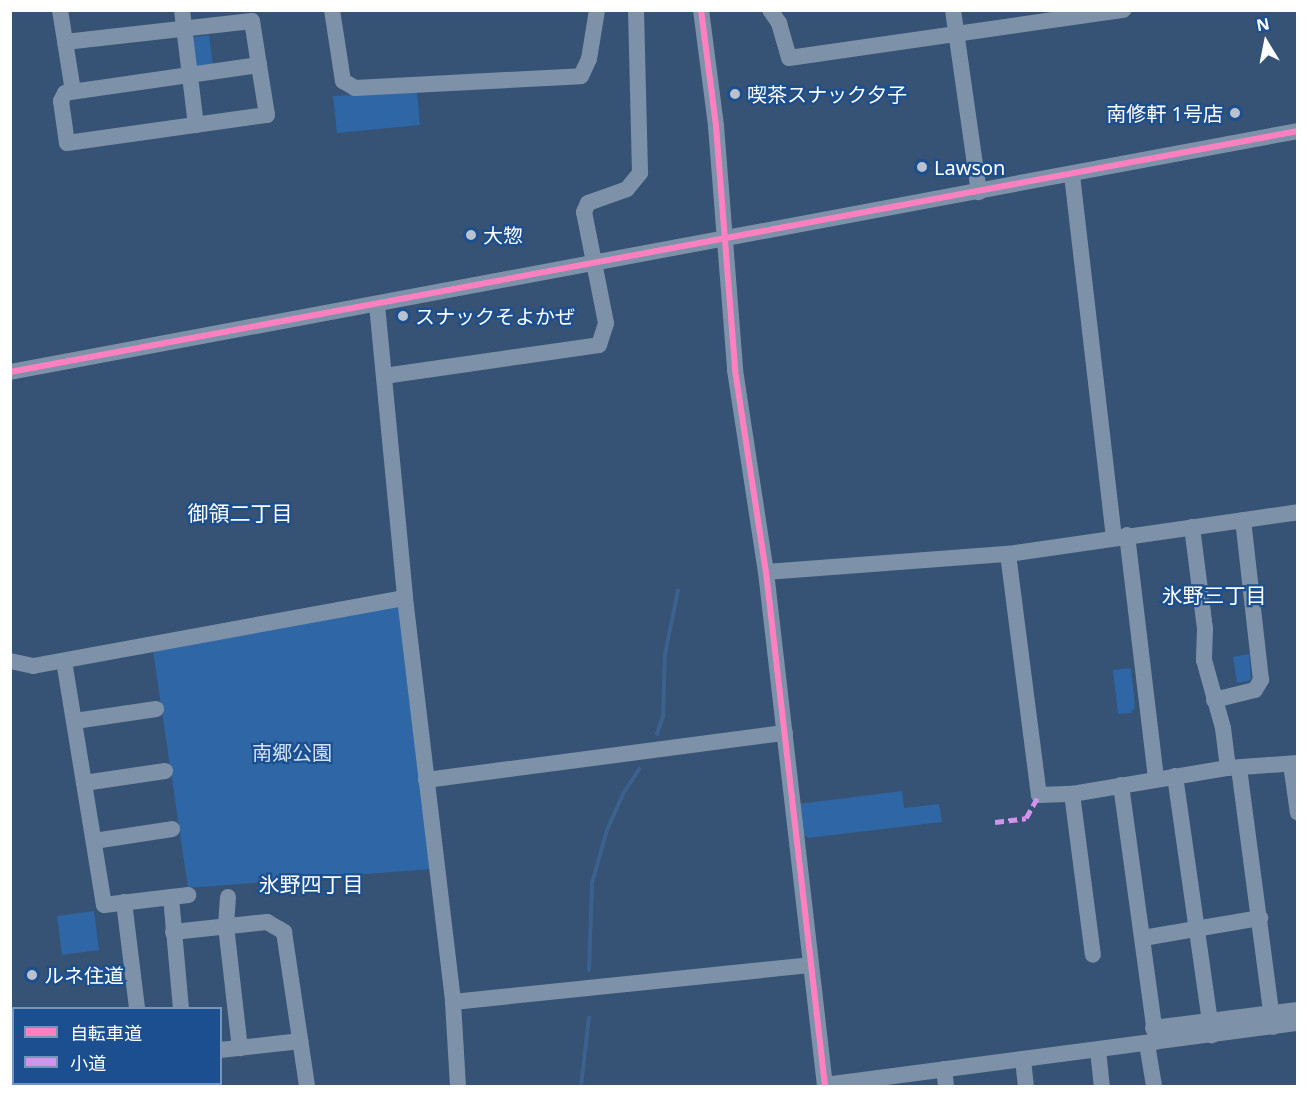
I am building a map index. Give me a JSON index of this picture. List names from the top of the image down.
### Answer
{
  "districts": ["御領二丁目", "氷野三丁目", "氷野四丁目"],
  "parks": ["南郷公園"],
  "places": [
    "喫茶スナック夕子",
    "南修軒 1号店",
    "Lawson",
    "大惣",
    "スナックそよかぜ",
    "ルネ住道"
  ],
  "legend": ["自転車道", "小道"],
  "north": "top"
}
